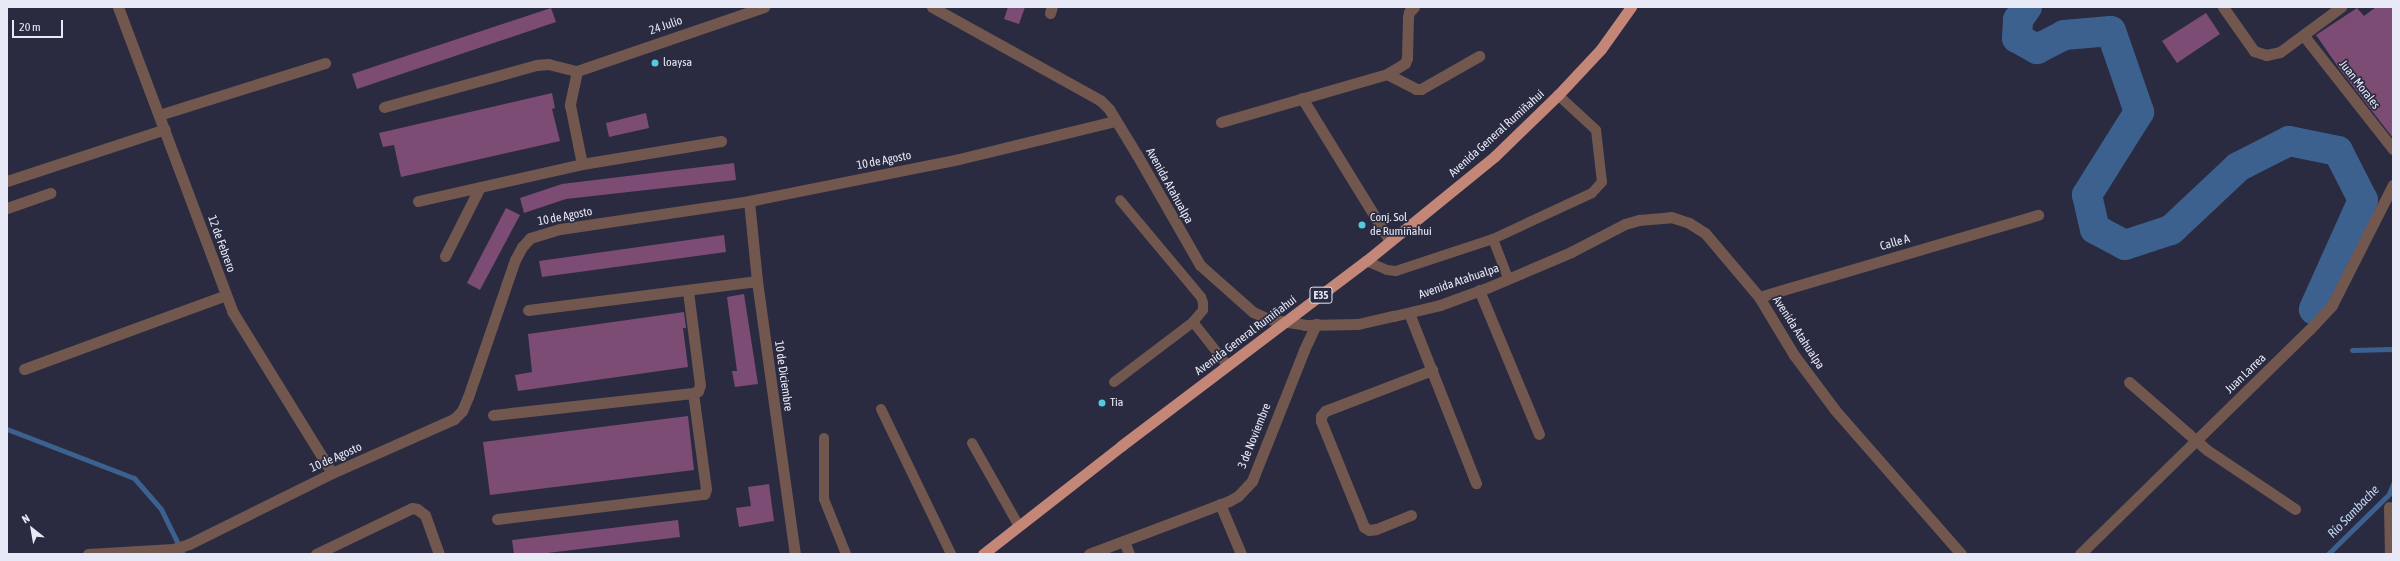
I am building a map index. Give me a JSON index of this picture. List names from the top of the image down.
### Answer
{
  "streets": {
    "highway": ["Avenida General Rumiñahui", "E35"],
    "street": [
      "24 Julio",
      "Juan Morales",
      "10 de Agosto",
      "Avenida Atahualpa",
      "Calle A",
      "12 de Febrero",
      "Juan Larrea",
      "10 de Diciembre",
      "3 de Noviembre"
    ]
  },
  "crossings": [
    ["Avenida General Rumiñahui", "Avenida Atahualpa"],
    ["10 de Agosto", "Avenida Atahualpa"],
    ["10 de Agosto", "12 de Febrero"],
    ["10 de Agosto", "10 de Diciembre"],
    ["Avenida Atahualpa", "Calle A"],
    ["Avenida Atahualpa", "3 de Noviembre"]
  ],
  "water": ["Río Sambache"],
  "places": ["loaysa", "Conj. Sol de Rumiñahui", "Tia"],
  "scale_bar": "20 m",
  "north": "top left"
}
